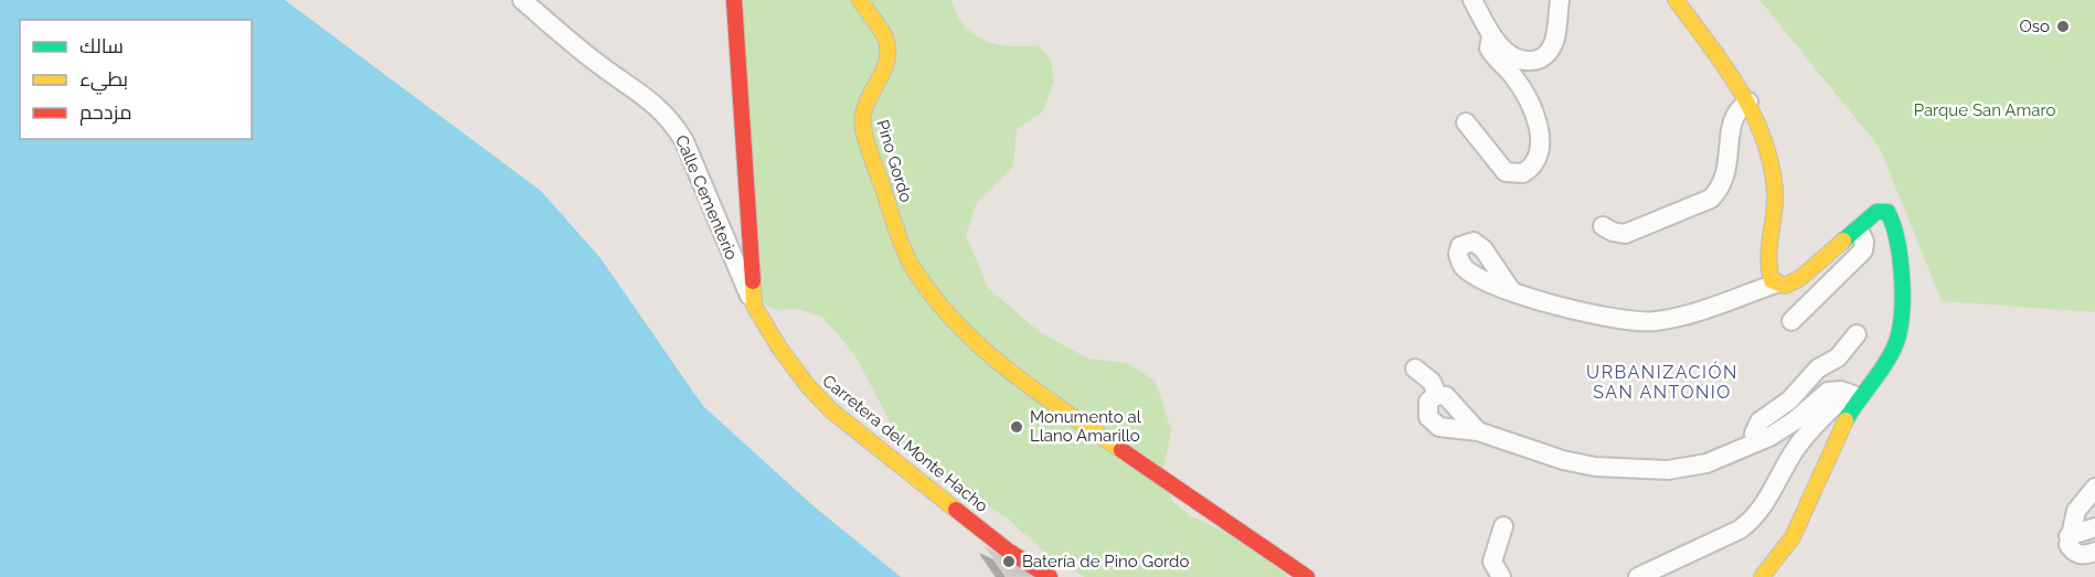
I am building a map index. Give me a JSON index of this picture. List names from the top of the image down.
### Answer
{
  "streets": {
    "street": ["Pino Gordo", "Calle Cementerio", "Carretera del Monte Hacho"]
  },
  "crossings": [
    ["Calle Cementerio", "Carretera del Monte Hacho"]
  ],
  "districts": ["URBANIZACIÓN SAN ANTONIO"],
  "parks": ["Parque San Amaro"],
  "places": ["Oso", "Monumento al Llano Amarillo", "Batería de Pino Gordo"],
  "legend": ["سالك", "بطيء", "مزدحم"]
}
